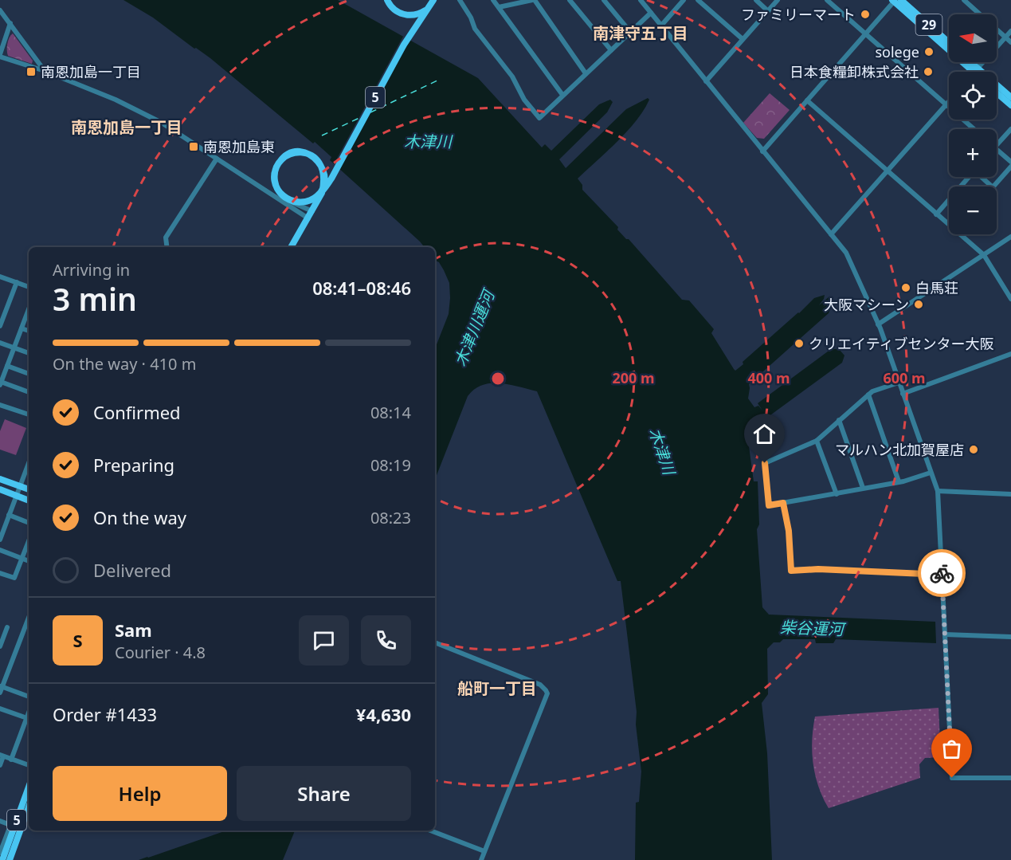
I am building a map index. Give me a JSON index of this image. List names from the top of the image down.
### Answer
{
  "streets": {
    "main road": ["29", "5"]
  },
  "districts": ["南津守五丁目", "南恩加島一丁目", "船町一丁目"],
  "water": ["木津川", "木津川運河", "柴谷運河"],
  "places": {
    "other": [
      "ファミリーマート",
      "solege",
      "日本食糧卸株式会社",
      "白馬荘",
      "大阪マシーン",
      "クリエイティブセンター大阪",
      "マルハン北加賀屋店"
    ],
    "transit": ["南恩加島一丁目", "南恩加島東"]
  },
  "north": "left",
  "page": {
    "map_buttons": ["+", "−"],
    "heading": ["3 min", "Arriving in", "08:41–08:46"],
    "panel": [
      "Sam",
      "Courier · 4.8",
      "Order #1433",
      "¥4,630"
    ],
    "bar": "On the way · 410 m",
    "list": [
      ["Confirmed", "08:14"],
      ["Preparing", "08:19"],
      ["On the way", "08:23"],
      "Delivered"
    ],
    "round": "S",
    "buttons": ["Help", "Share"]
  },
  "rings": ["200 m", "400 m", "600 m"]
}
